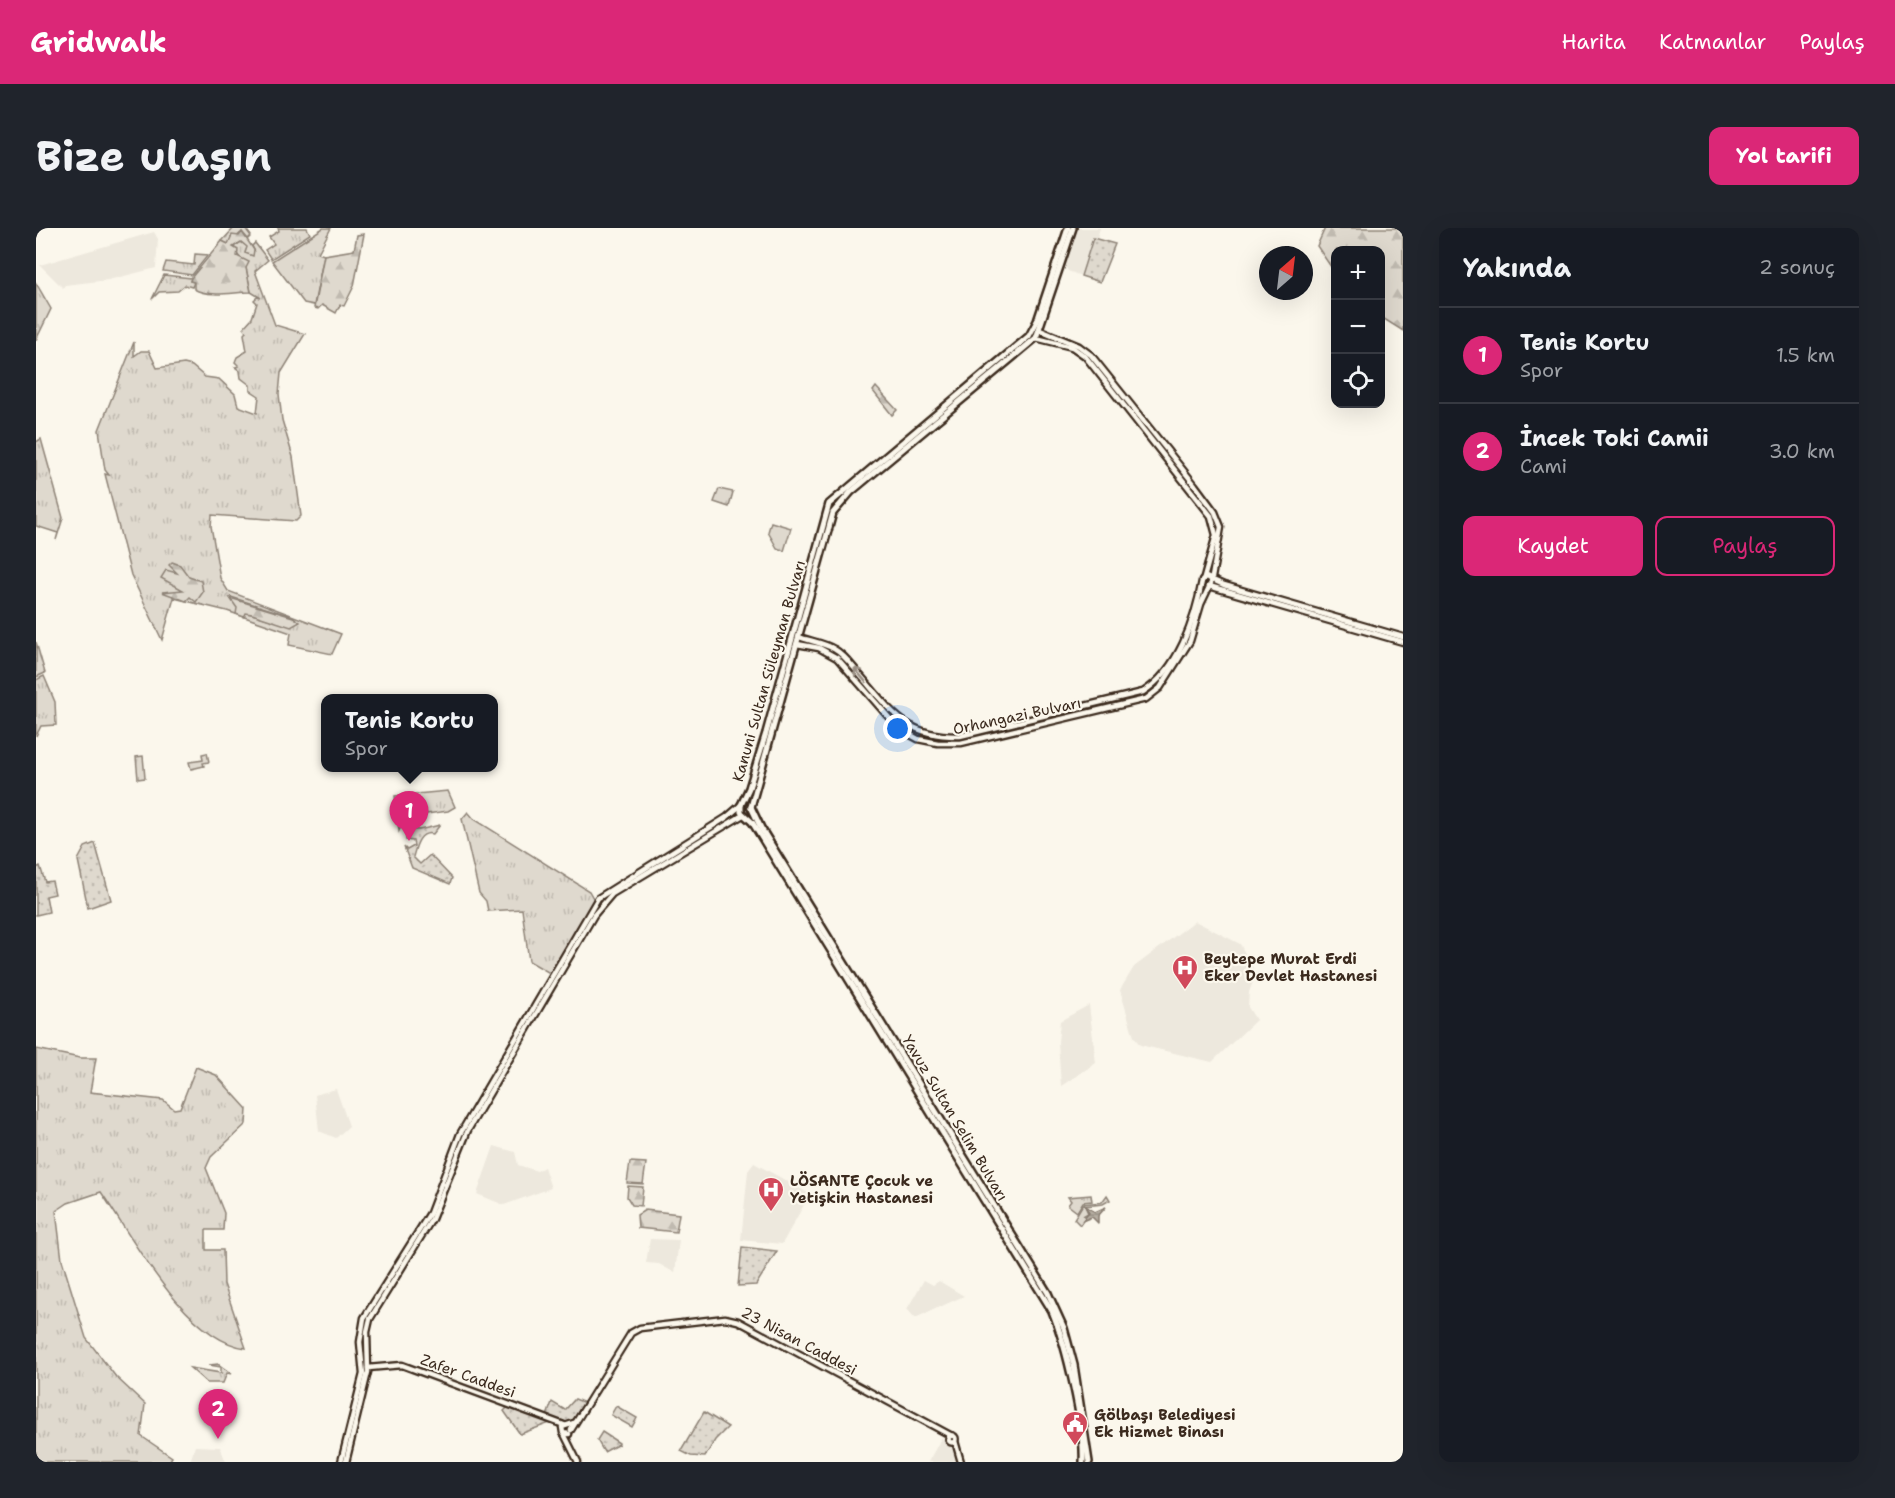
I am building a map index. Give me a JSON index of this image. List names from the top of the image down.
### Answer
{
  "streets": {
    "main road": [
      "Kanuni Sultan Süleyman Bulvarı",
      "Orhangazi Bulvarı",
      "Yavuz Sultan Selim Bulvarı",
      "23 Nisan Caddesi",
      "Zafer Caddesi"
    ]
  },
  "crossings": [
    ["Kanuni Sultan Süleyman Bulvarı", "Orhangazi Bulvarı"],
    ["Kanuni Sultan Süleyman Bulvarı", "Yavuz Sultan Selim Bulvarı"],
    ["Kanuni Sultan Süleyman Bulvarı", "Zafer Caddesi"],
    ["23 Nisan Caddesi", "Zafer Caddesi"]
  ],
  "places": {
    "hospital": ["Beytepe Murat Erdi Eker Devlet Hastanesi", "LÖSANTE Çocuk ve Yetişkin Hastanesi"],
    "public building": ["Gölbaşı Belediyesi Ek Hizmet Binası"]
  },
  "north": "top right",
  "page": {
    "header": "Gridwalk",
    "nav": ["Harita", "Katmanlar", "Paylaş"],
    "buttons": [
      "Yol tarifi",
      ["Kaydet", "Paylaş"]
    ],
    "title": "Bize ulaşın",
    "heading": ["Yakında", "2 sonuç"],
    "map_buttons": ["+", "−"],
    "list": [
      {
        "mark": "1",
        "name": "Tenis Kortu",
        "note": "Spor",
        "value": "1.5 km"
      },
      {
        "mark": "2",
        "name": "İncek Toki Camii",
        "note": "Cami",
        "value": "3.0 km"
      }
    ],
    "popup": ["Tenis Kortu", "Spor"],
    "pins": ["1", "2"]
  }
}
